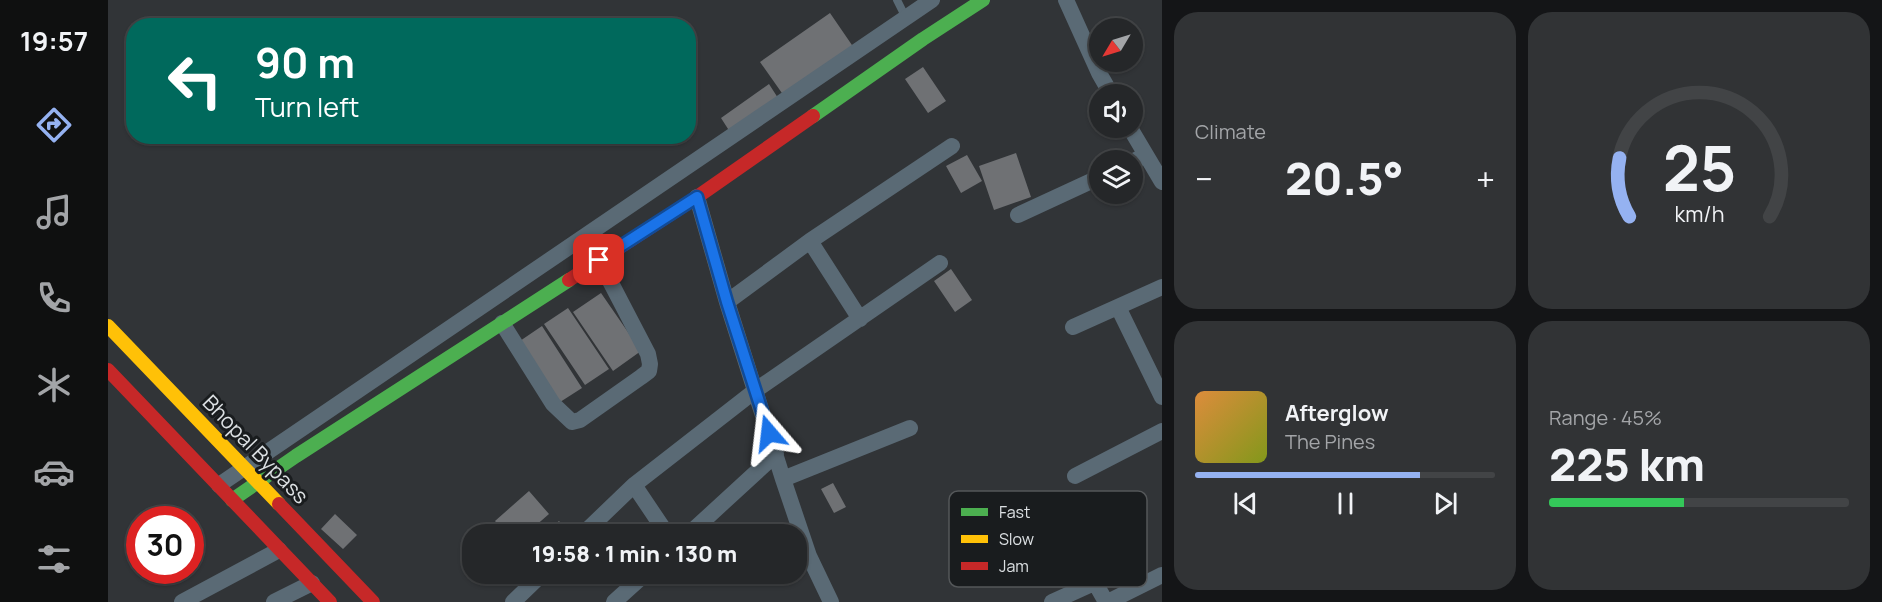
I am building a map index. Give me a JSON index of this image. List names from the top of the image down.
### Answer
{
  "streets": {
    "street": ["Bhopal Bypass"]
  },
  "legend": ["Fast", "Slow", "Jam"],
  "north": "bottom left",
  "page": {
    "tabs": "19:57",
    "tile": [
      "Climate",
      ["Range · 45%", "225 km"]
    ],
    "turn": ["90 m", "Turn left"],
    "heat": ["−", "20.5°", "+"],
    "song": ["Afterglow", "The Pines"],
    "limit": "30",
    "trip": "19:58 · 1 min · 130 m",
    "gauge": ["25", "km/h"]
  }
}
